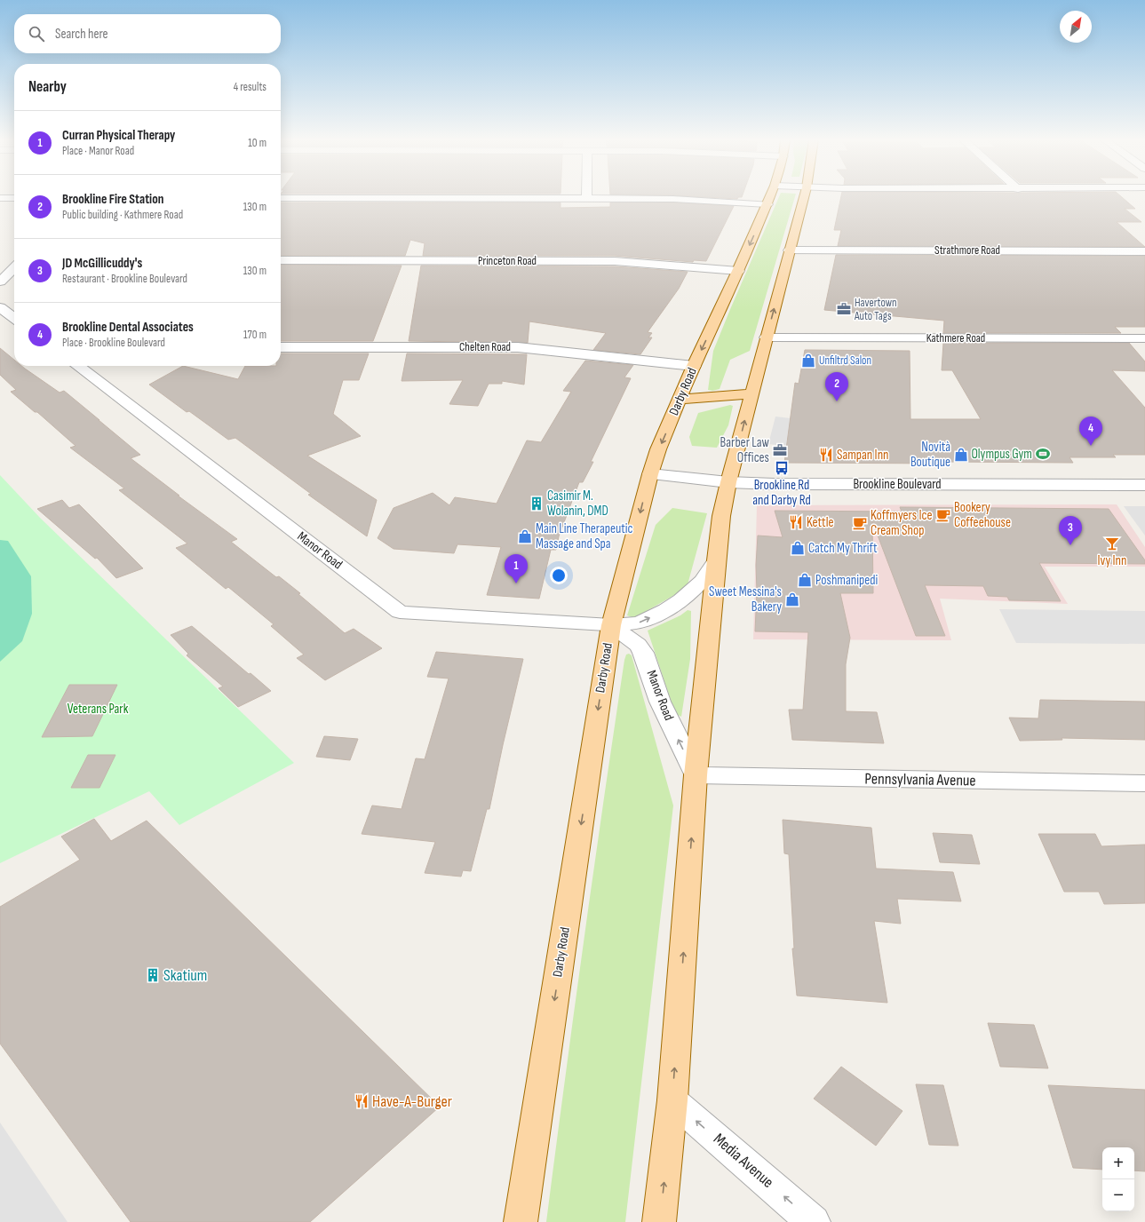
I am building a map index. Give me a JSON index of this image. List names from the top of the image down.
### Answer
{
  "streets": {
    "main road": ["Darby Road"],
    "street": [
      "Strathmore Road",
      "Princeton Road",
      "Kathmere Road",
      "Chelten Road",
      "Brookline Boulevard",
      "Manor Road",
      "Pennsylvania Avenue",
      "Media Avenue"
    ]
  },
  "crossings": [
    ["Princeton Road", "Darby Road"],
    ["Chelten Road", "Darby Road"],
    ["Darby Road", "Brookline Boulevard"],
    ["Darby Road", "Manor Road"],
    ["Manor Road", "Pennsylvania Avenue"]
  ],
  "one_way": ["Media Avenue"],
  "parks": ["Veterans Park"],
  "places": {
    "office": ["Havertown Auto Tags", "Barber Law Offices"],
    "shop": [
      "Unfiltrd Salon",
      "Novità Boutique",
      "Main Line Therapeutic Massage and Spa",
      "Catch My Thrift",
      "Poshmanipedi",
      "Sweet Messina's Bakery"
    ],
    "sports": ["Olympus Gym"],
    "restaurant": ["Sampan Inn", "Kettle", "Have-A-Burger"],
    "bus stop": ["Brookline Rd and Darby Rd"],
    "building": ["Casimir M. Wolanin, DMD", "Skatium"],
    "cafe": ["Bookery Coffeehouse", "Koffmyers Ice Cream Shop"],
    "bar": ["Ivy Inn"]
  },
  "north": "top right",
  "page": {
    "search": "Search here",
    "heading": ["Nearby", "4 results"],
    "list": [
      {
        "mark": "1",
        "name": "Curran Physical Therapy",
        "note": "Place · Manor Road",
        "value": "10 m"
      },
      {
        "mark": "2",
        "name": "Brookline Fire Station",
        "note": "Public building · Kathmere Road",
        "value": "130 m"
      },
      {
        "mark": "3",
        "name": "JD McGillicuddy's",
        "note": "Restaurant · Brookline Boulevard",
        "value": "130 m"
      },
      {
        "mark": "4",
        "name": "Brookline Dental Associates",
        "note": "Place · Brookline Boulevard",
        "value": "170 m"
      }
    ],
    "pins": [
      "2",
      "4",
      "3",
      "1"
    ],
    "map_buttons": ["+", "−"]
  }
}
